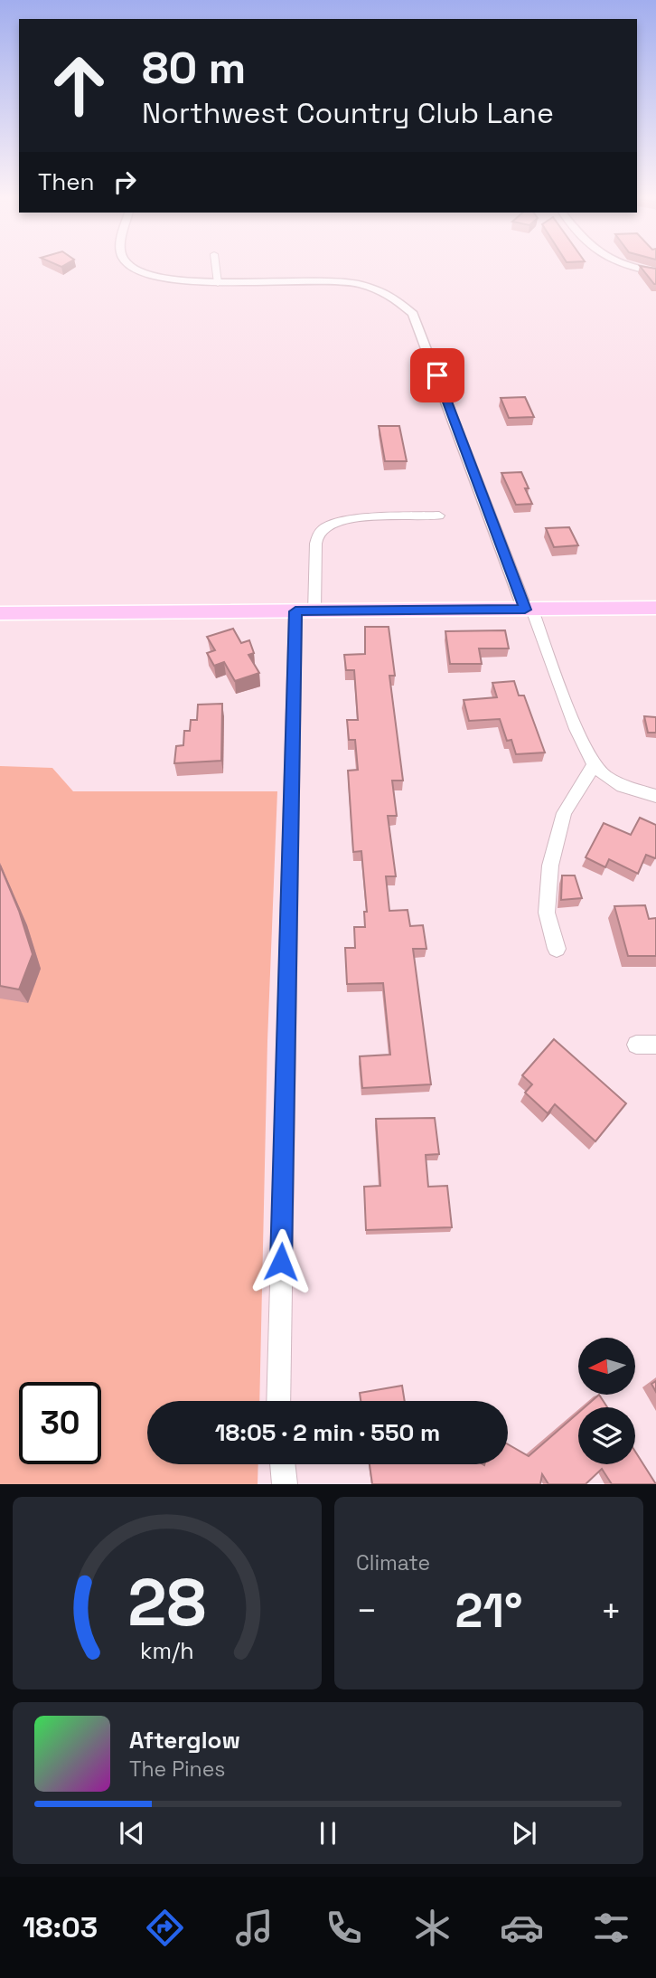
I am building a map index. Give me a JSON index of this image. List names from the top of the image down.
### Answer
{
  "north": "left",
  "page": {
    "turn": ["80 m", "Northwest Country Club Lane"],
    "then": "Then",
    "limit": "30",
    "trip": "18:05 · 2 min · 550 m",
    "tile": "Climate",
    "heat": ["−", "21°", "+"],
    "song": ["Afterglow", "The Pines"],
    "tabs": "18:03",
    "gauge": ["28", "km/h"]
  }
}
